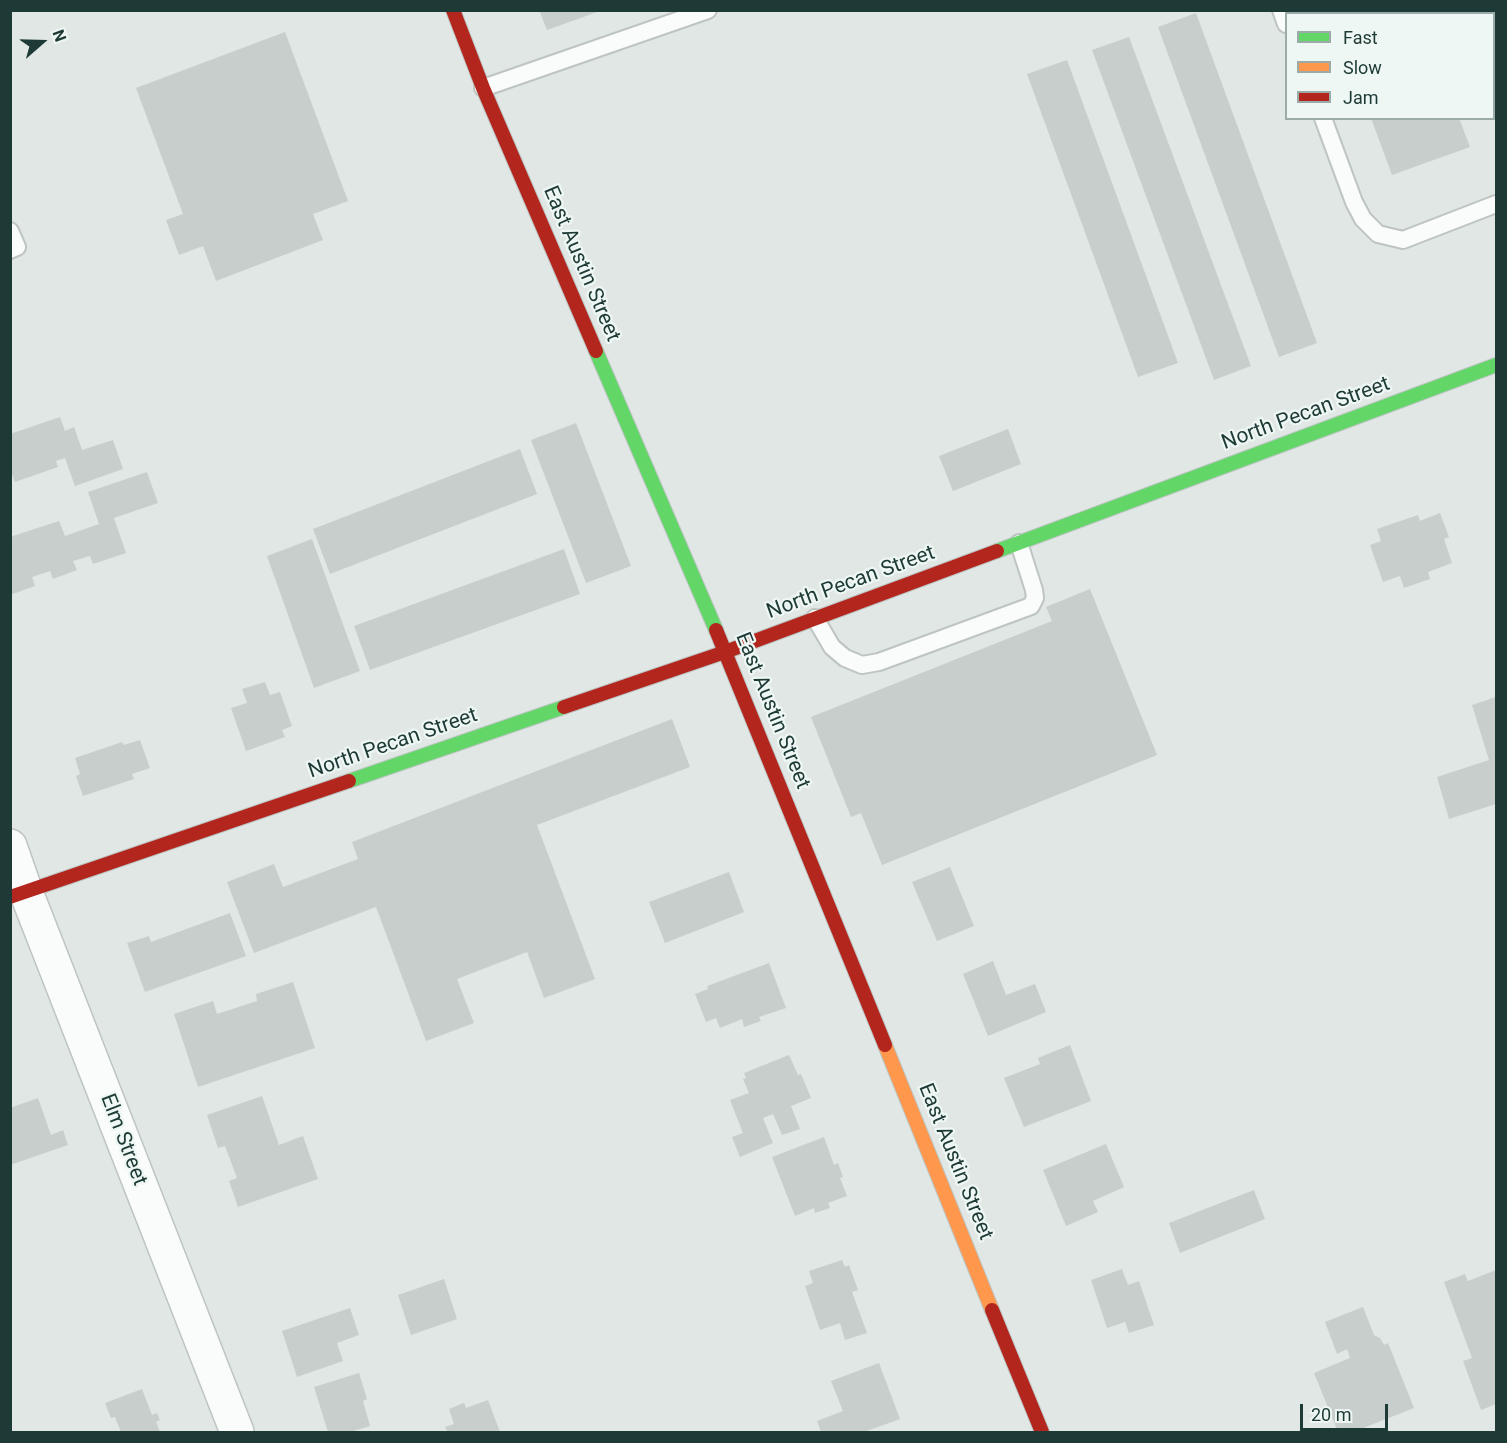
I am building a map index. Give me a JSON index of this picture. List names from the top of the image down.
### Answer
{
  "streets": {
    "street": ["East Austin Street", "North Pecan Street", "Elm Street"]
  },
  "crossings": [
    ["East Austin Street", "North Pecan Street"],
    ["North Pecan Street", "Elm Street"]
  ],
  "legend": ["Fast", "Slow", "Jam"],
  "scale_bar": "20 m",
  "north": "right"
}
